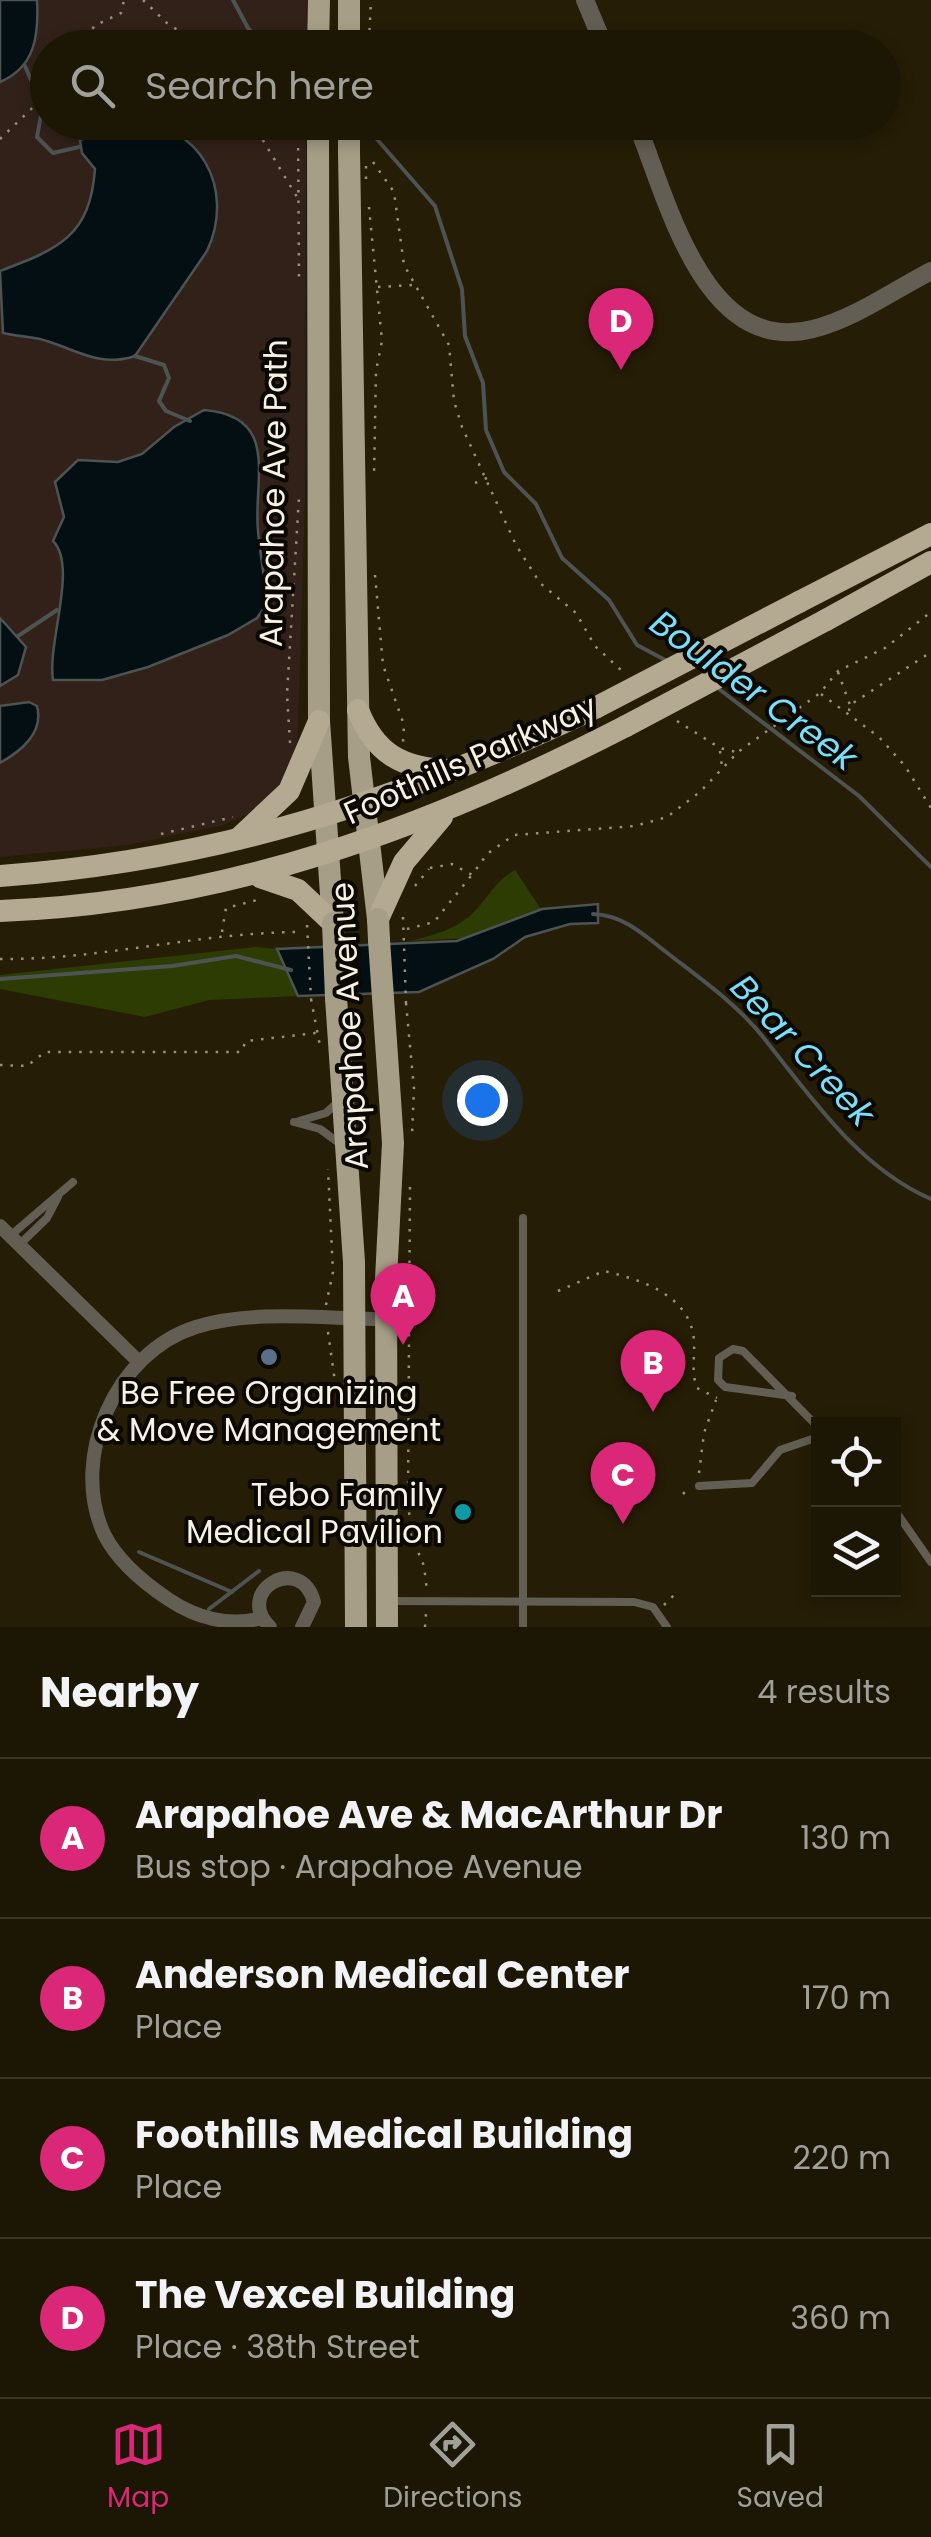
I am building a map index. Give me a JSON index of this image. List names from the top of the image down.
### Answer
{
  "streets": {
    "highway": ["Foothills Parkway"],
    "main road": ["Arapahoe Avenue"],
    "path": ["Arapahoe Ave Path"]
  },
  "crossings": [
    ["Foothills Parkway", "Arapahoe Avenue"]
  ],
  "water": ["Boulder Creek", "Bear Creek"],
  "places": ["Be Free Organizing & Move Management", "Tebo Family Medical Pavilion"],
  "page": {
    "search": "Search here",
    "pins": [
      "D",
      "A",
      "B",
      "C"
    ],
    "heading": ["Nearby", "4 results"],
    "list": [
      {
        "mark": "A",
        "name": "Arapahoe Ave & MacArthur Dr",
        "note": "Bus stop · Arapahoe Avenue",
        "value": "130 m"
      },
      {
        "mark": "B",
        "name": "Anderson Medical Center",
        "note": "Place",
        "value": "170 m"
      },
      {
        "mark": "C",
        "name": "Foothills Medical Building",
        "note": "Place",
        "value": "220 m"
      },
      {
        "mark": "D",
        "name": "The Vexcel Building",
        "note": "Place · 38th Street",
        "value": "360 m"
      }
    ],
    "nav": ["Map", "Directions", "Saved"]
  }
}
